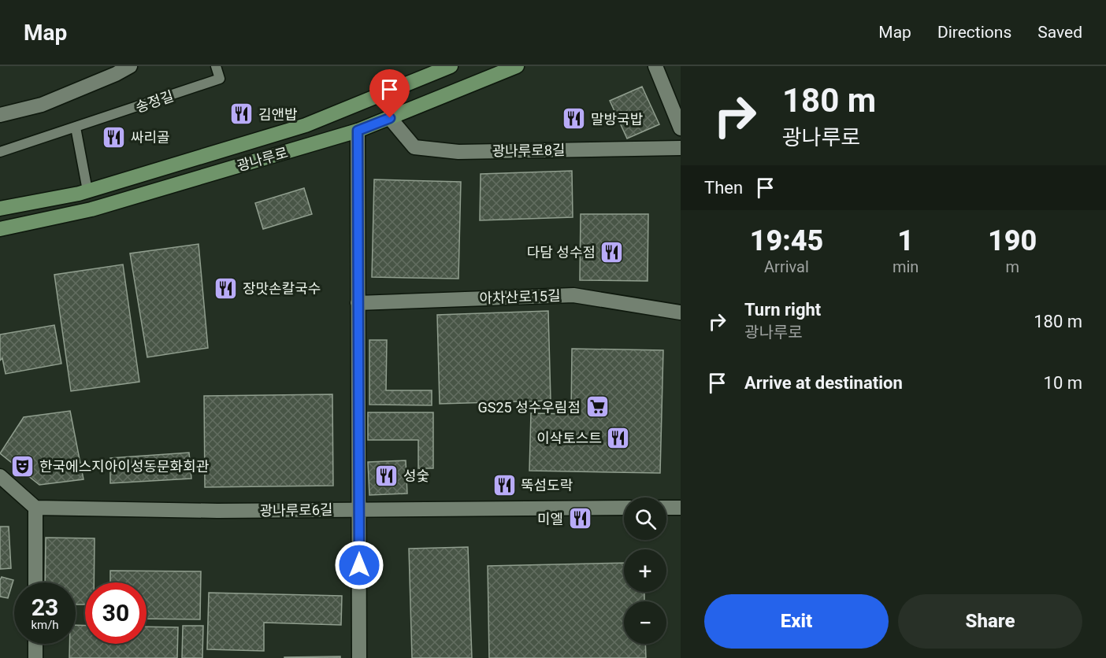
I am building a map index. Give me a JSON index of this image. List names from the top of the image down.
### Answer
{
  "streets": {
    "main road": ["광나루로"],
    "street": ["광나루로8길", "아차산로15길", "광나루로6길"],
    "lane": ["송정길"]
  },
  "crossings": [
    ["광나루로8길", "광나루로"]
  ],
  "places": {
    "restaurant": [
      "김앤밥",
      "말방국밥",
      "싸리골",
      "다담 성수점",
      "장맛손칼국수",
      "이삭토스트",
      "성숯",
      "뚝섬도락",
      "미엘"
    ],
    "supermarket": ["GS25 성수우림점"],
    "theatre": ["한국에스지아이성동문화회관"]
  },
  "page": {
    "header": "Map",
    "nav": ["Map", "Directions", "Saved"],
    "turn": ["180 m", "광나루로"],
    "then": "Then",
    "eta": [
      "19:45",
      "Arrival",
      "1",
      "min",
      "190",
      "m"
    ],
    "list": [
      {
        "name": "Turn right",
        "note": "광나루로",
        "value": "180 m"
      },
      {
        "name": "Arrive at destination",
        "value": "10 m"
      }
    ],
    "map_buttons": ["+", "−"],
    "speed": "23 km/h",
    "limit": "30",
    "buttons": ["Exit", "Share"]
  }
}
